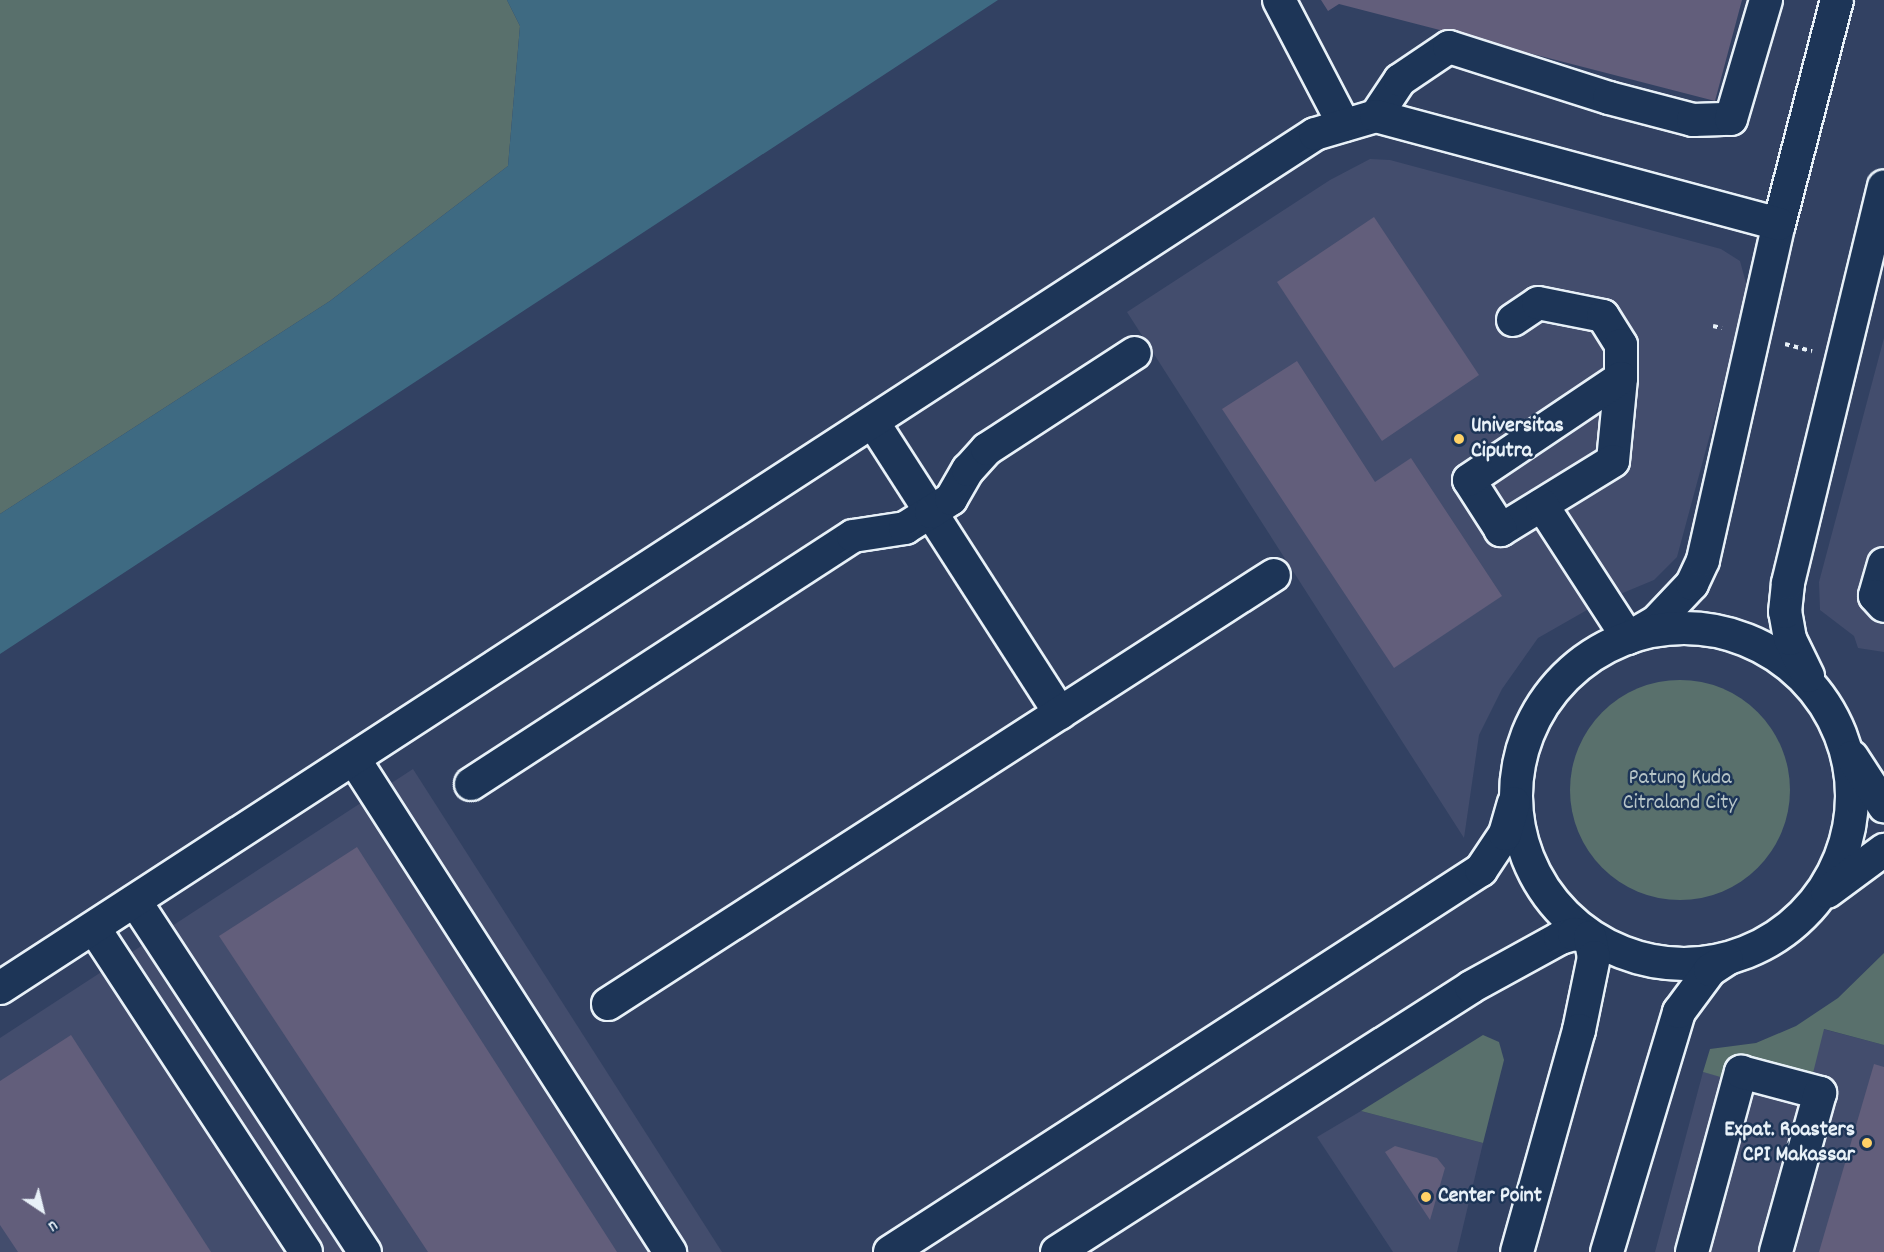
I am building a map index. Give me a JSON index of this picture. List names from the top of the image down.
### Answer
{
  "parks": ["Patung Kuda Citraland City"],
  "places": ["Universitas Ciputra", "Expat. Roasters CPI Makassar", "Center Point"],
  "north": "bottom right"
}
